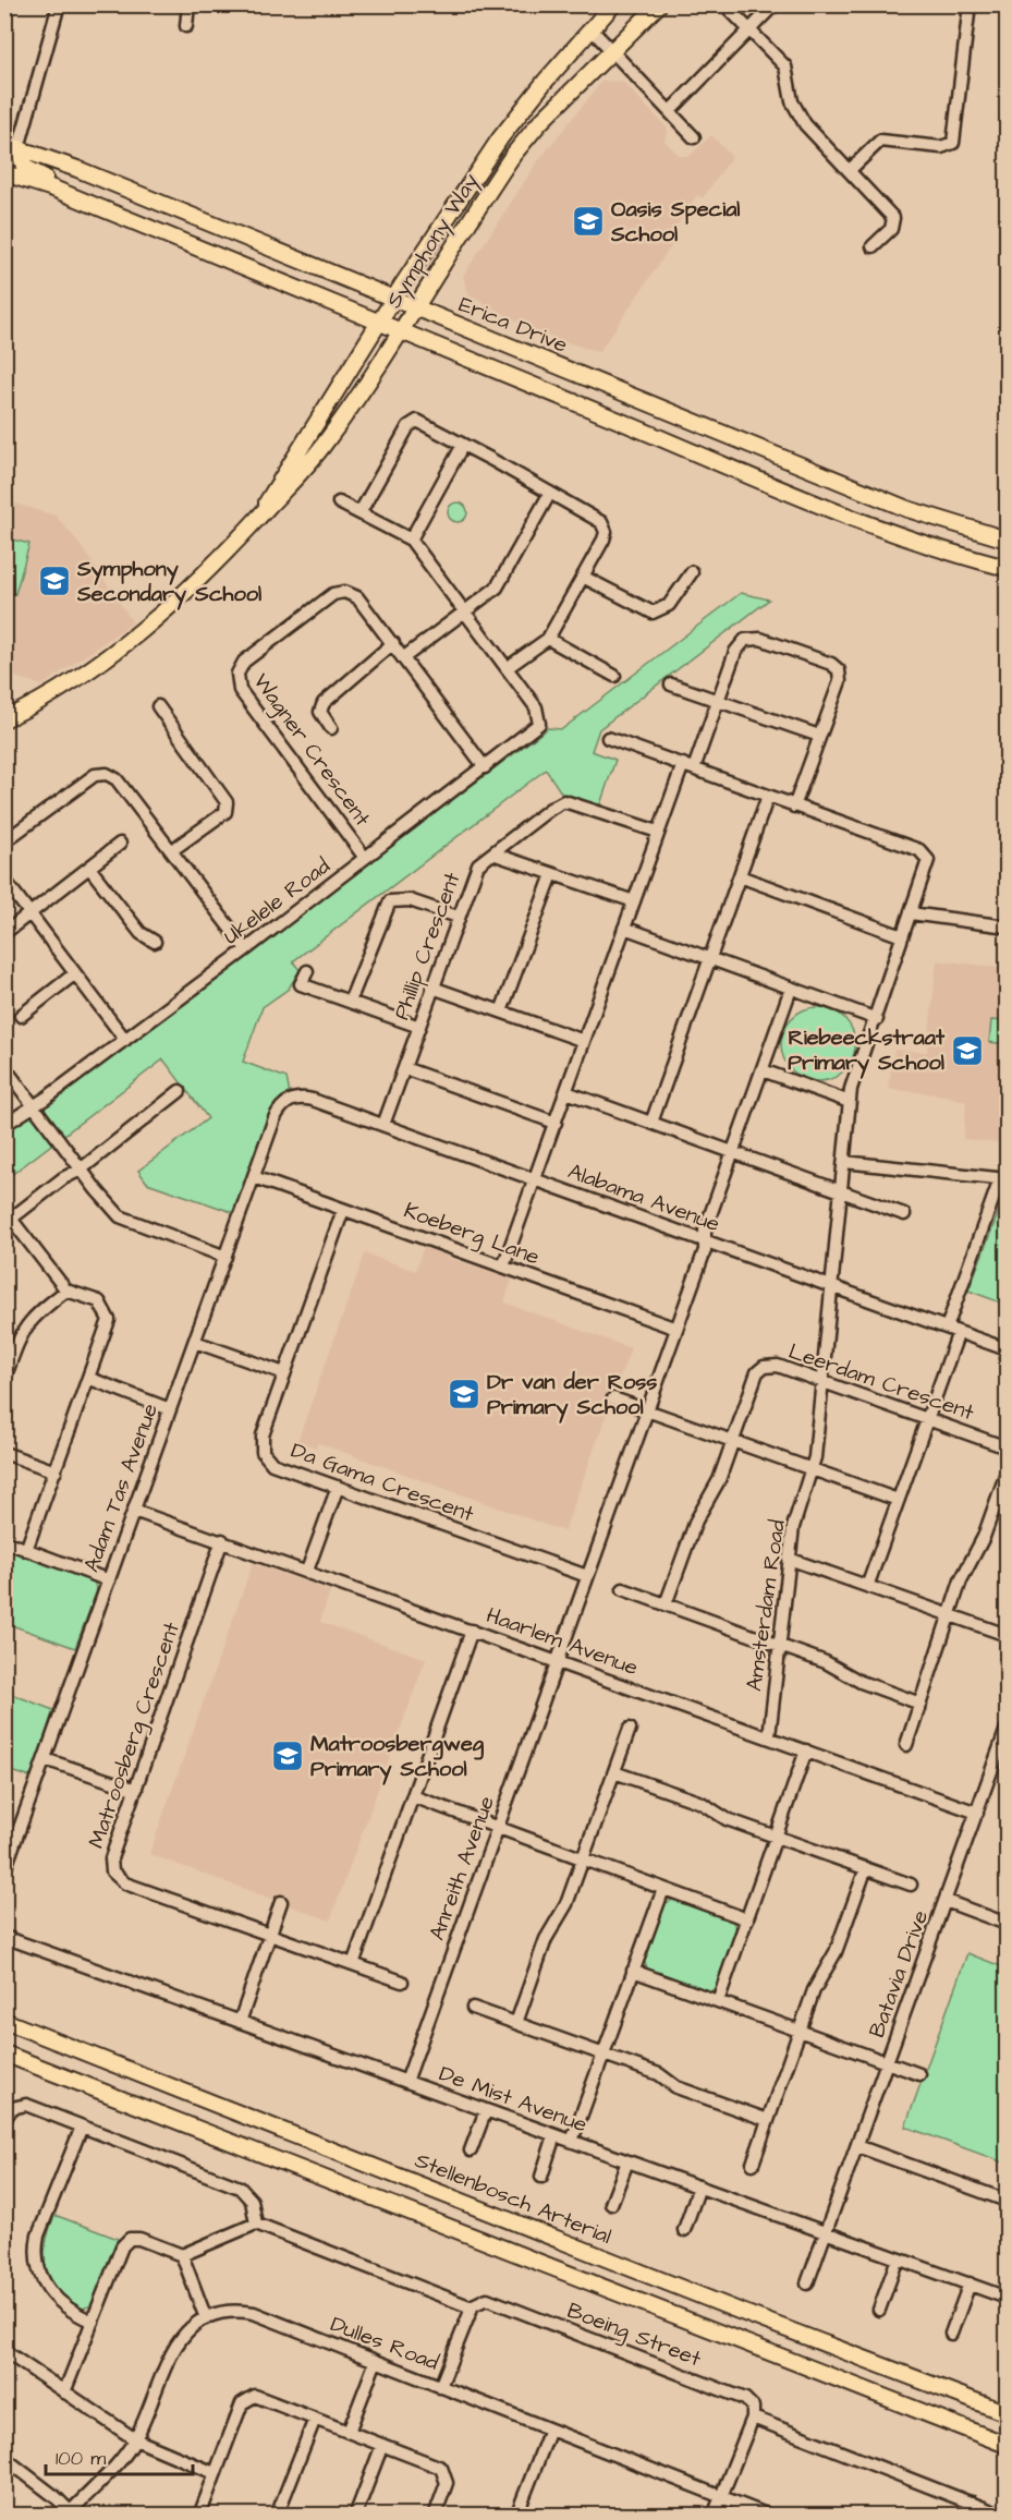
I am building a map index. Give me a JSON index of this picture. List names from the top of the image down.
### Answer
{
  "streets": {
    "main road": ["Symphony Way", "Erica Drive", "Stellenbosch Arterial"],
    "street": [
      "Wagner Crescent",
      "Ukelele Road",
      "Phillip Crescent",
      "Alabama Avenue",
      "Koeberg Lane",
      "Leerdam Crescent",
      "Da Gama Crescent",
      "Adam Tas Avenue",
      "Amsterdam Road",
      "Haarlem Avenue",
      "Matroosberg Crescent",
      "Anreith Avenue",
      "Batavia Drive",
      "De Mist Avenue",
      "Boeing Street",
      "Dulles Road"
    ]
  },
  "crossings": [
    ["Symphony Way", "Erica Drive"],
    ["Wagner Crescent", "Ukelele Road"],
    ["Phillip Crescent", "Alabama Avenue"],
    ["Alabama Avenue", "Adam Tas Avenue"],
    ["Alabama Avenue", "Amsterdam Road"],
    ["Alabama Avenue", "Anreith Avenue"],
    ["Koeberg Lane", "Da Gama Crescent"],
    ["Koeberg Lane", "Adam Tas Avenue"],
    ["Koeberg Lane", "Anreith Avenue"],
    ["Leerdam Crescent", "Amsterdam Road"],
    ["Da Gama Crescent", "Anreith Avenue"],
    ["Adam Tas Avenue", "Haarlem Avenue"],
    ["Amsterdam Road", "Haarlem Avenue"],
    ["Haarlem Avenue", "Matroosberg Crescent"],
    ["Haarlem Avenue", "Anreith Avenue"],
    ["Haarlem Avenue", "Batavia Drive"],
    ["Anreith Avenue", "De Mist Avenue"],
    ["Batavia Drive", "De Mist Avenue"]
  ],
  "places": {
    "school or university": [
      "Oasis Special School",
      "Symphony Secondary School",
      "Riebeeckstraat Primary School",
      "Dr van der Ross Primary School",
      "Matroosbergweg Primary School"
    ]
  },
  "scale_bar": "100 m"
}
